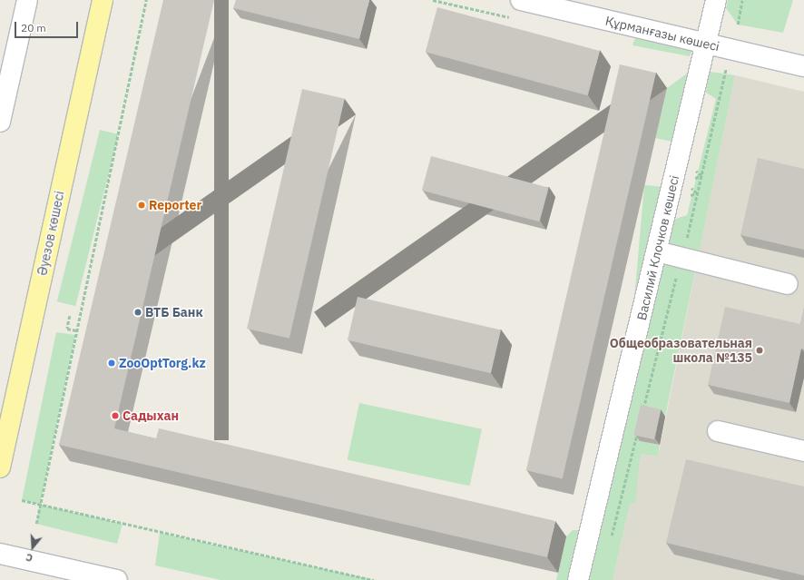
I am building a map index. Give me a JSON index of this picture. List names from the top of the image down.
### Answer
{
  "streets": {
    "main road": ["Әуезов көшесі"],
    "street": ["Құрманғазы көшесі", "Василий Клочков көшесі"]
  },
  "crossings": [
    ["Құрманғазы көшесі", "Василий Клочков көшесі"]
  ],
  "places": [
    "Reporter",
    "ВТБ Банк",
    "Общеобразовательная школа №135",
    "ZooOptTorg.kz",
    "Садыхан"
  ],
  "scale_bar": "20 m",
  "north": "bottom"
}
